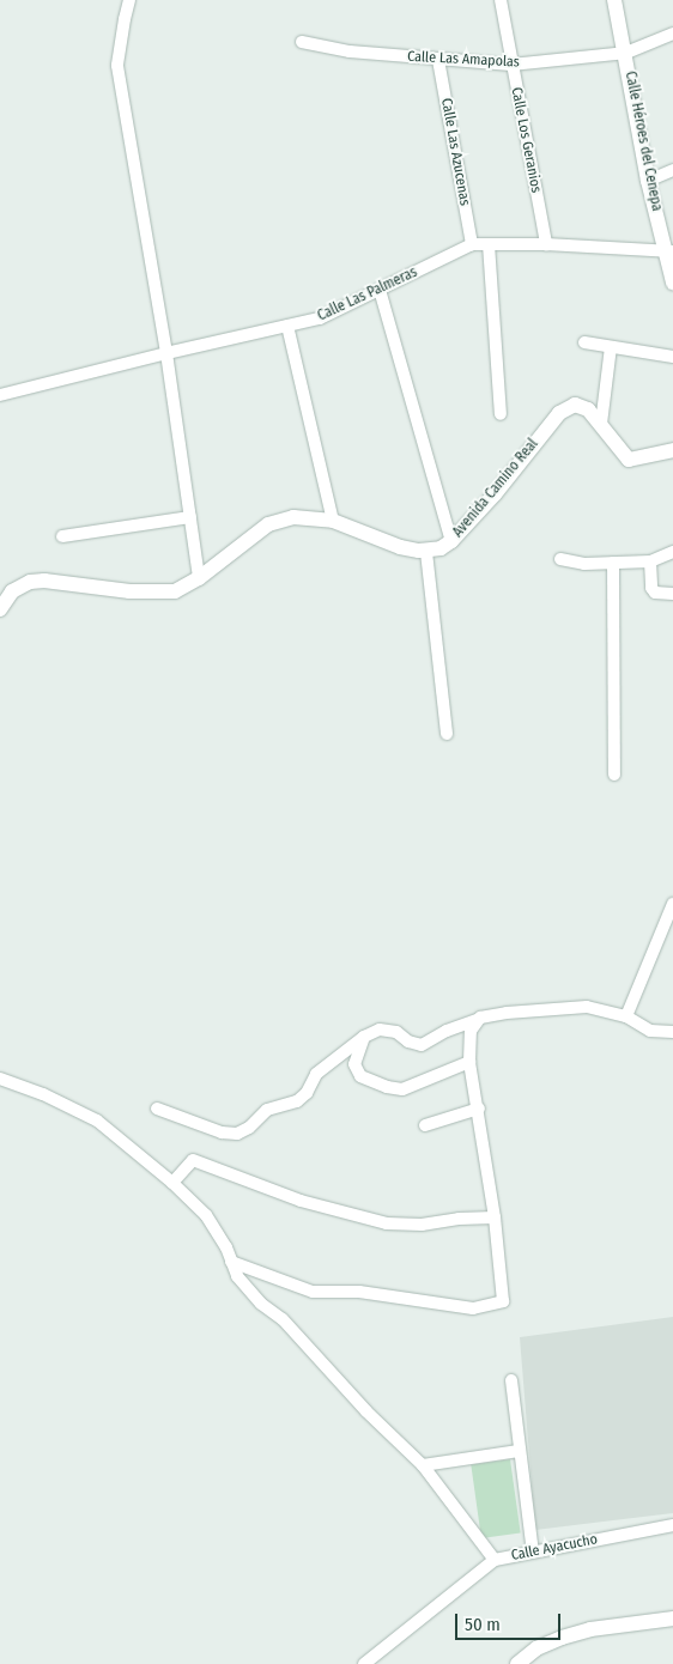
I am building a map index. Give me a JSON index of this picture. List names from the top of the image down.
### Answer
{
  "streets": {
    "street": [
      "Calle Las Amapolas",
      "Calle Los Geranios",
      "Calle Héroes del Cenepa",
      "Calle Las Azucenas",
      "Calle Las Palmeras",
      "Avenida Camino Real",
      "Calle Ayacucho"
    ]
  },
  "crossings": [
    ["Calle Las Amapolas", "Calle Los Geranios"],
    ["Calle Las Amapolas", "Calle Héroes del Cenepa"],
    ["Calle Las Amapolas", "Calle Las Azucenas"],
    ["Calle Los Geranios", "Calle Las Palmeras"],
    ["Calle Héroes del Cenepa", "Calle Las Palmeras"],
    ["Calle Las Azucenas", "Calle Las Palmeras"]
  ],
  "scale_bar": "50 m"
}
